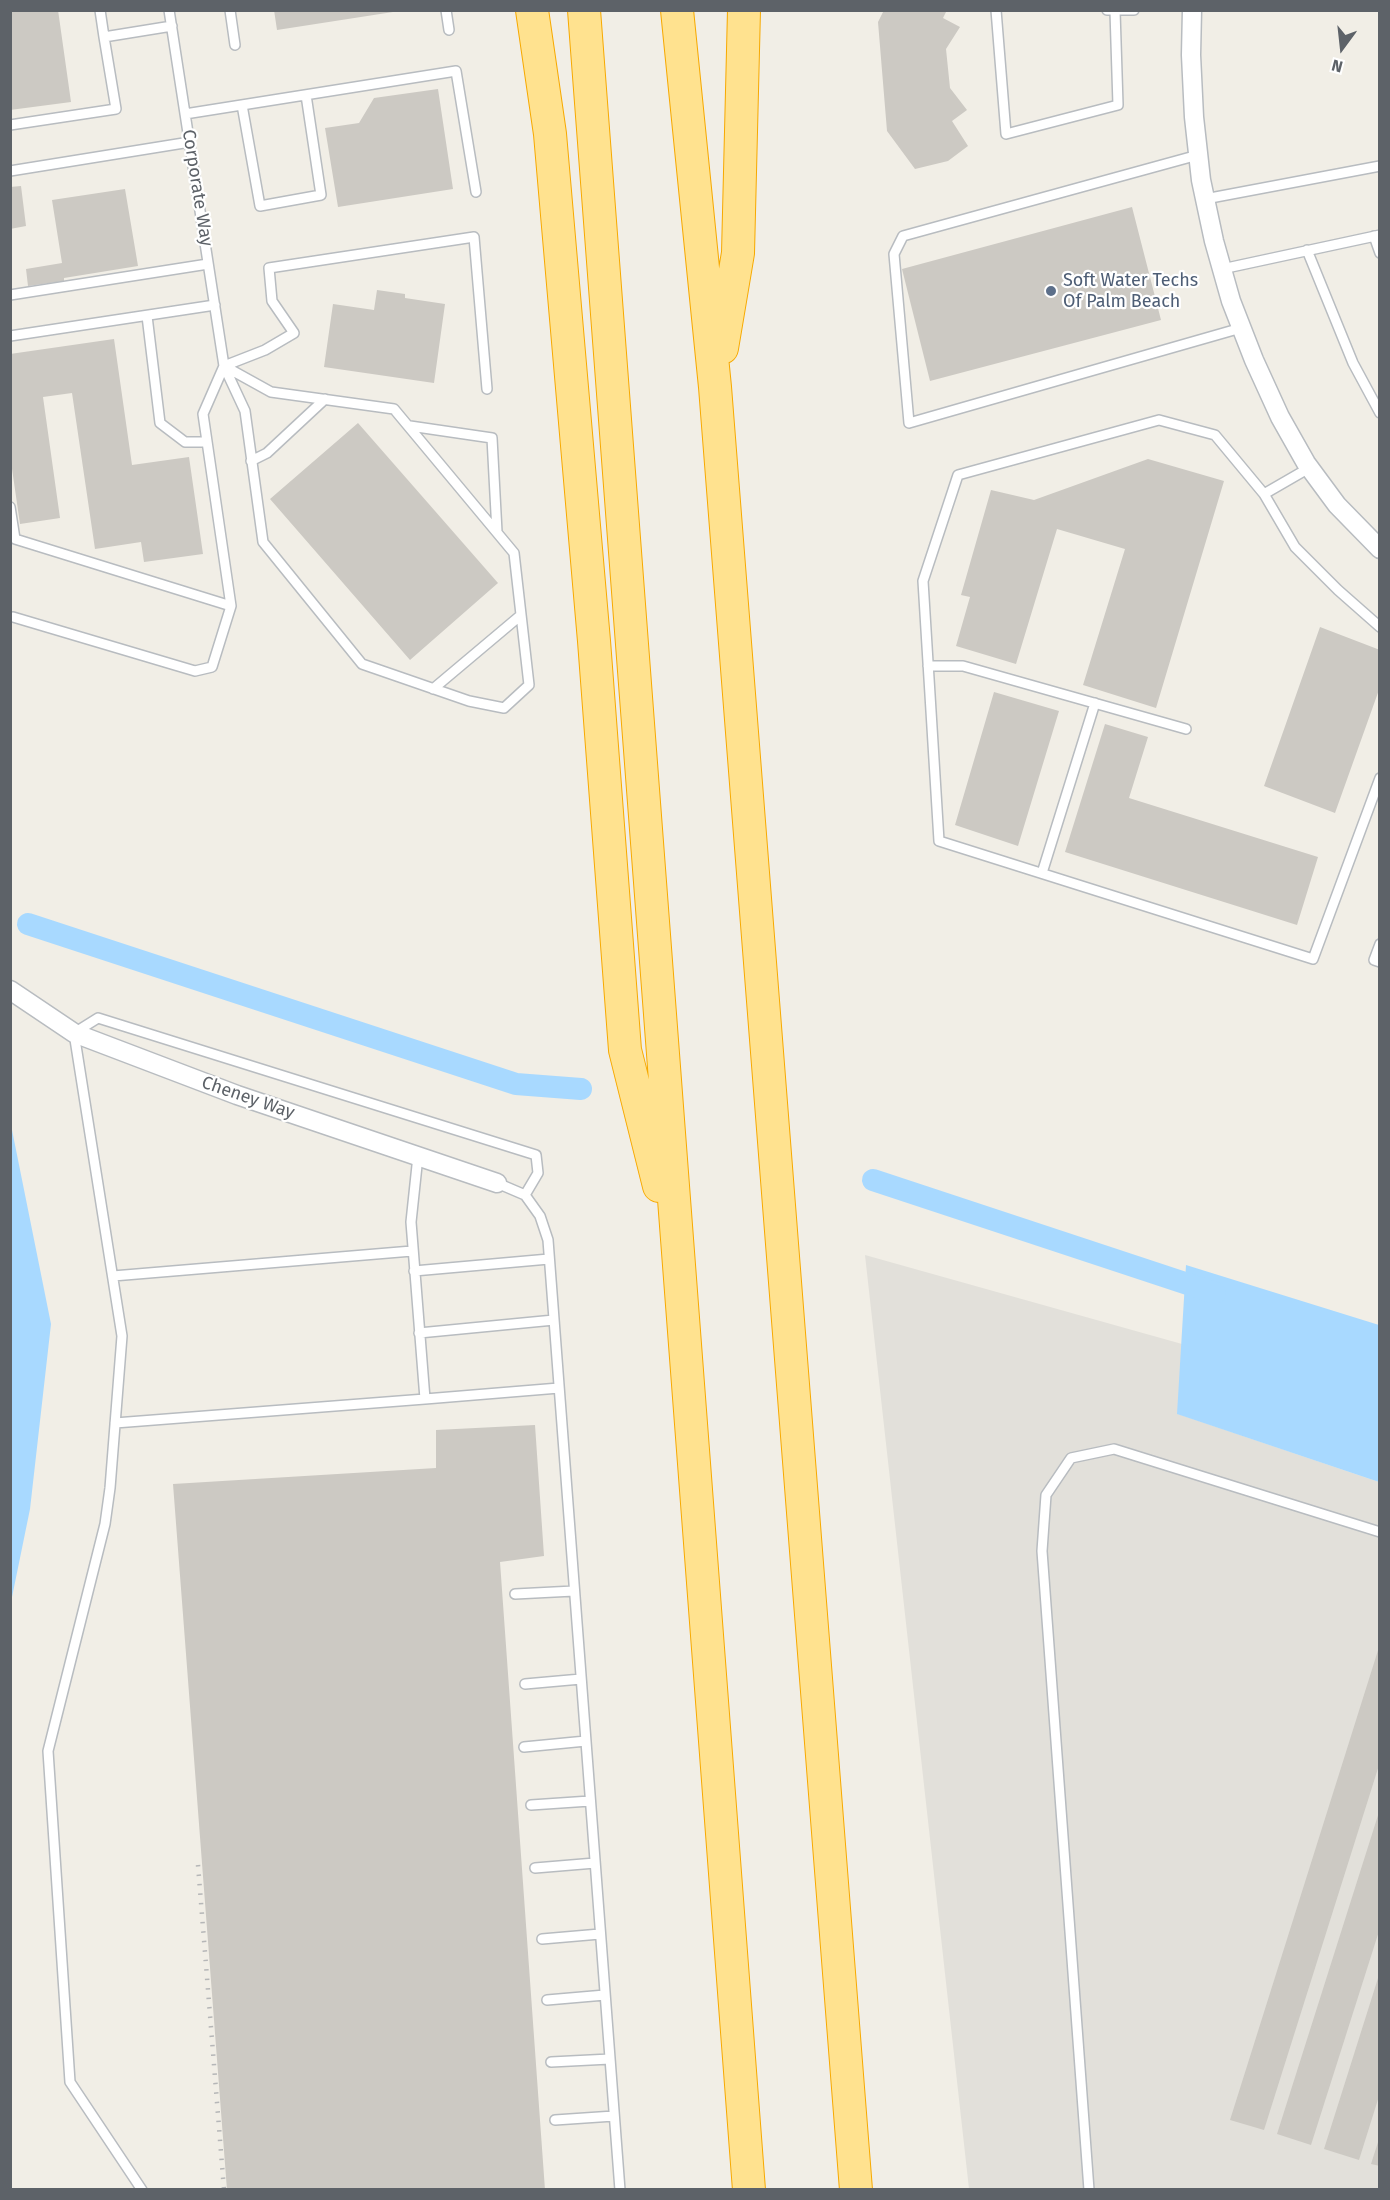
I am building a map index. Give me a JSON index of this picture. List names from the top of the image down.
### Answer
{
  "streets": {
    "street": ["Cheney Way"],
    "lane": ["Corporate Way"]
  },
  "places": ["Soft Water Techs Of Palm Beach"],
  "north": "bottom"
}
